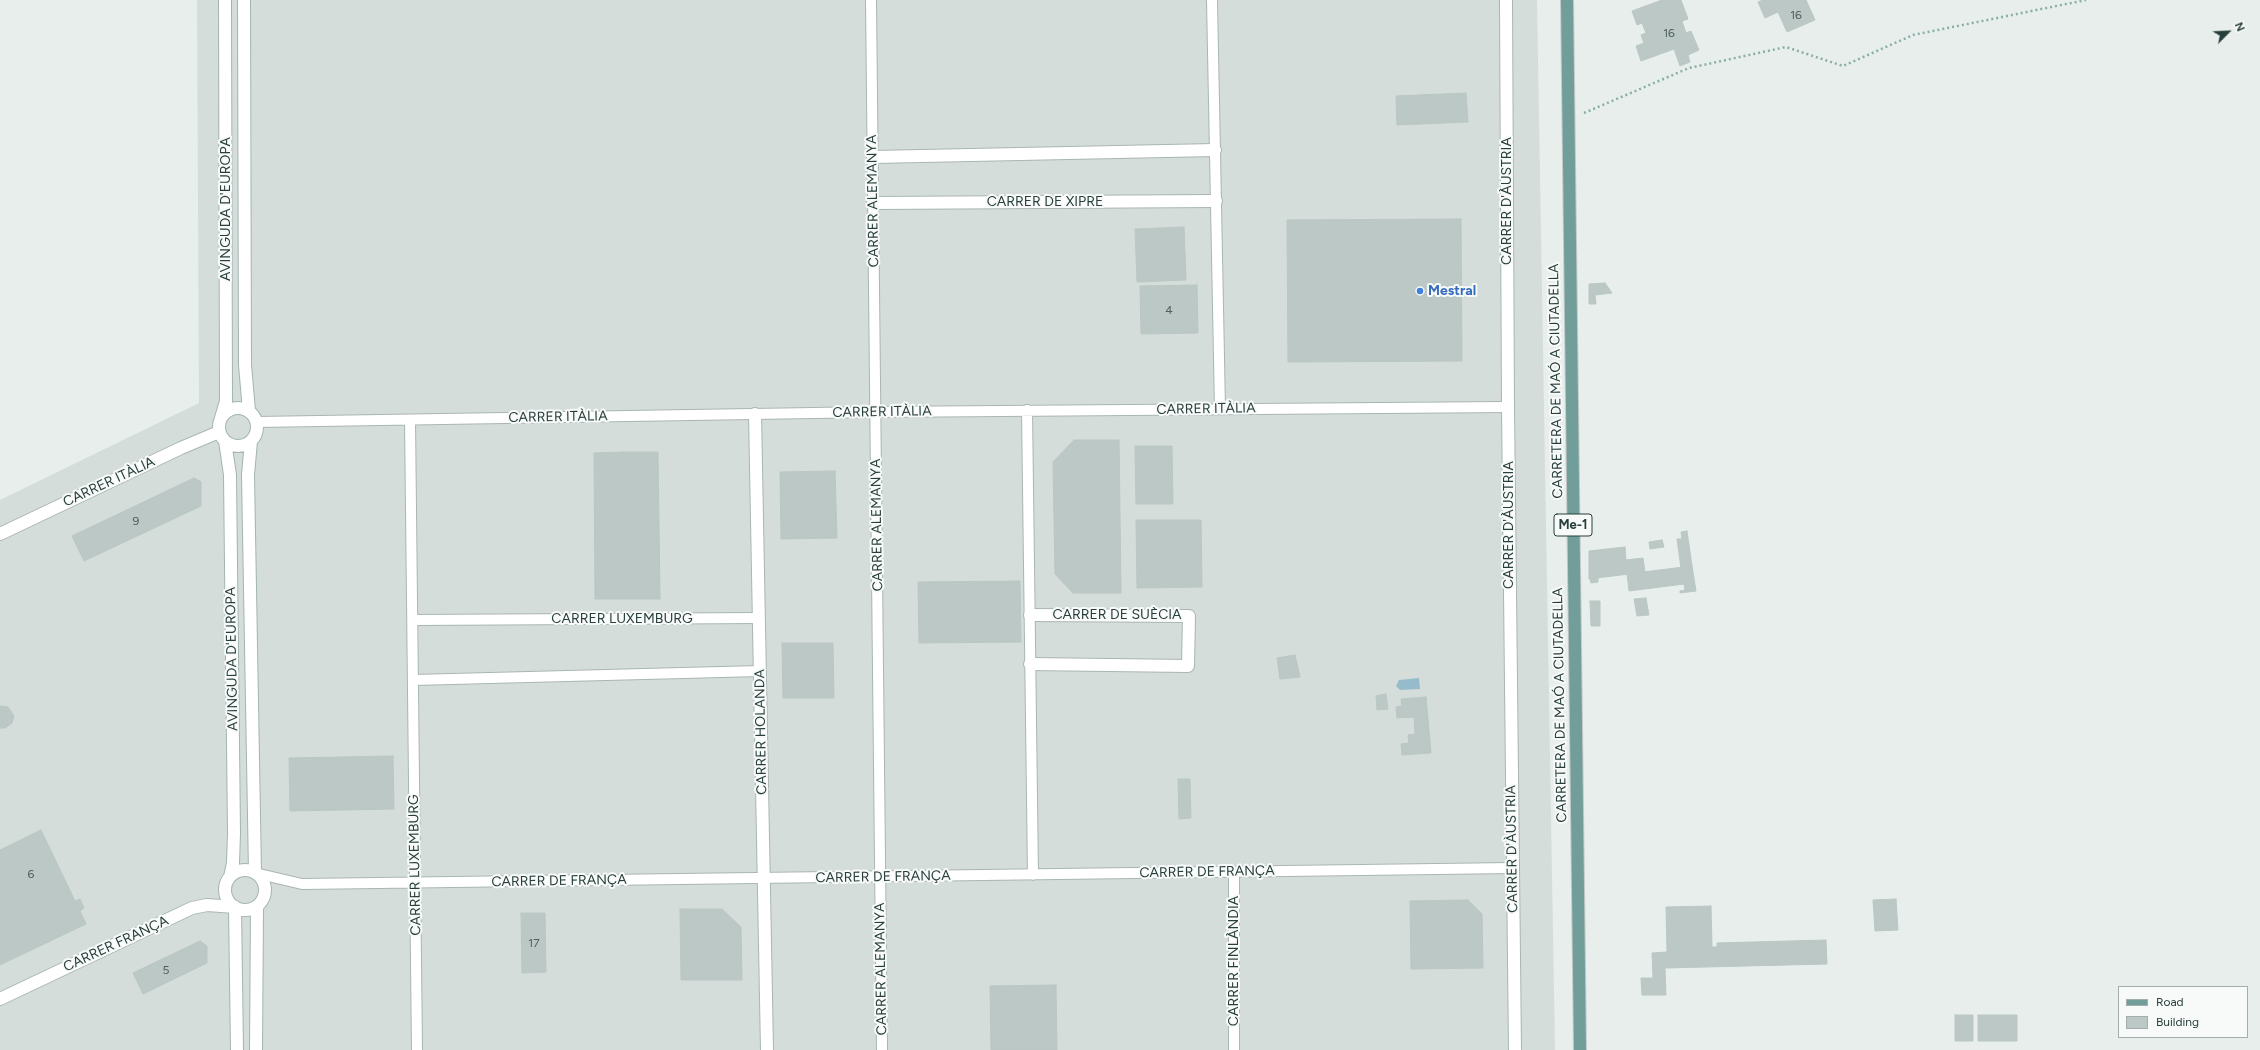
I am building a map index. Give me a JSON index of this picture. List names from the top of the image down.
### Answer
{
  "streets": {
    "main road": ["CARRETERA DE MAÓ A CIUTADELLA", "Me-1"],
    "street": [
      "CARRER D'ÀUSTRIA",
      "CARRER DE XIPRE",
      "AVINGUDA D'EUROPA",
      "CARRER ITÀLIA",
      "CARRER DE SUÈCIA",
      "CARRER HOLANDA",
      "CARRER FRANÇA"
    ],
    "lane": [
      "CARRER ALEMANYA",
      "CARRER LUXEMBURG",
      "CARRER DE FRANÇA",
      "CARRER FINLÀNDIA"
    ]
  },
  "crossings": [
    ["CARRER ALEMANYA", "CARRER DE XIPRE"],
    ["CARRER ALEMANYA", "CARRER ITÀLIA"],
    ["CARRER ALEMANYA", "CARRER DE FRANÇA"],
    ["CARRER D'ÀUSTRIA", "CARRER ITÀLIA"],
    ["CARRER D'ÀUSTRIA", "CARRER DE FRANÇA"],
    ["AVINGUDA D'EUROPA", "CARRER ITÀLIA"],
    ["AVINGUDA D'EUROPA", "CARRER DE FRANÇA"],
    ["AVINGUDA D'EUROPA", "CARRER FRANÇA"],
    ["CARRER ITÀLIA", "CARRER LUXEMBURG"],
    ["CARRER ITÀLIA", "CARRER HOLANDA"],
    ["CARRER LUXEMBURG", "CARRER HOLANDA"],
    ["CARRER LUXEMBURG", "CARRER DE FRANÇA"],
    ["CARRER HOLANDA", "CARRER DE FRANÇA"],
    ["CARRER DE FRANÇA", "CARRER FRANÇA"],
    ["CARRER DE FRANÇA", "CARRER FINLÀNDIA"]
  ],
  "places": ["Mestral"],
  "house_numbers": [
    "16",
    "16",
    "4",
    "9",
    "6",
    "17",
    "5"
  ],
  "legend": ["Road", "Building"],
  "north": "top right"
}
